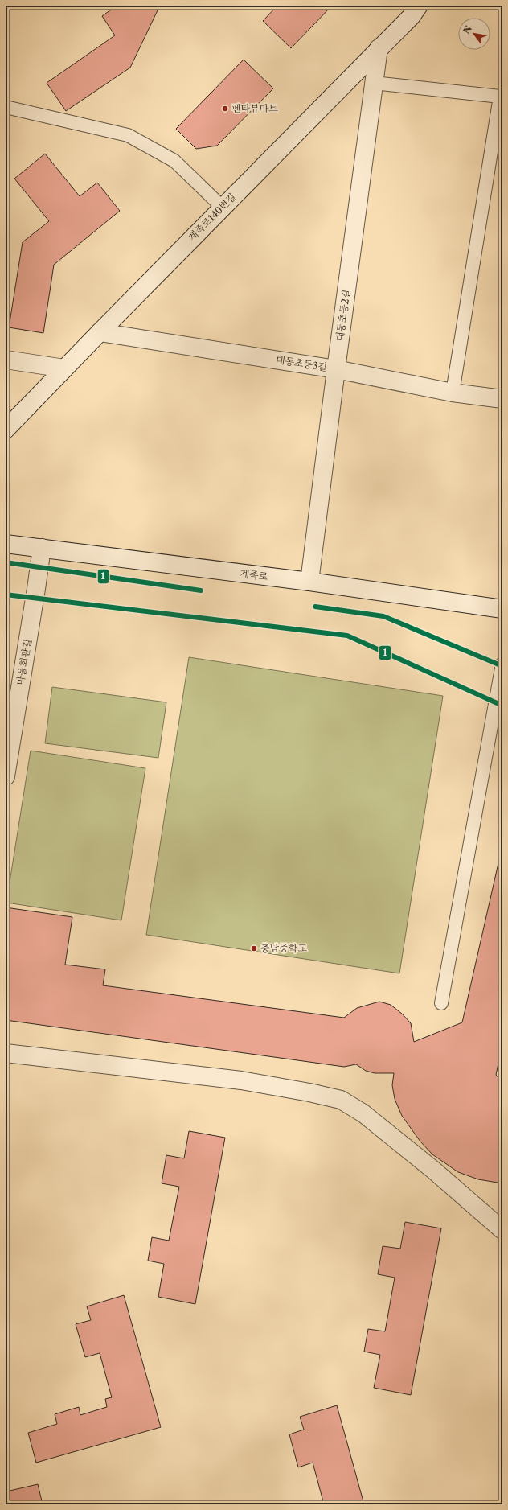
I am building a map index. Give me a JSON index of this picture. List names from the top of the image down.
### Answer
{
  "streets": {
    "street": [
      "계족로140번길",
      "대동초등2길",
      "대동초등3길",
      "계족로",
      "마을회관길"
    ]
  },
  "crossings": [
    ["계족로140번길", "대동초등2길"],
    ["계족로140번길", "대동초등3길"],
    ["대동초등2길", "대동초등3길"],
    ["대동초등2길", "계족로"],
    ["계족로", "마을회관길"]
  ],
  "places": ["펜타뷰마트", "충남중학교"],
  "lines": ["transit line 1"],
  "north": "top left"
}
